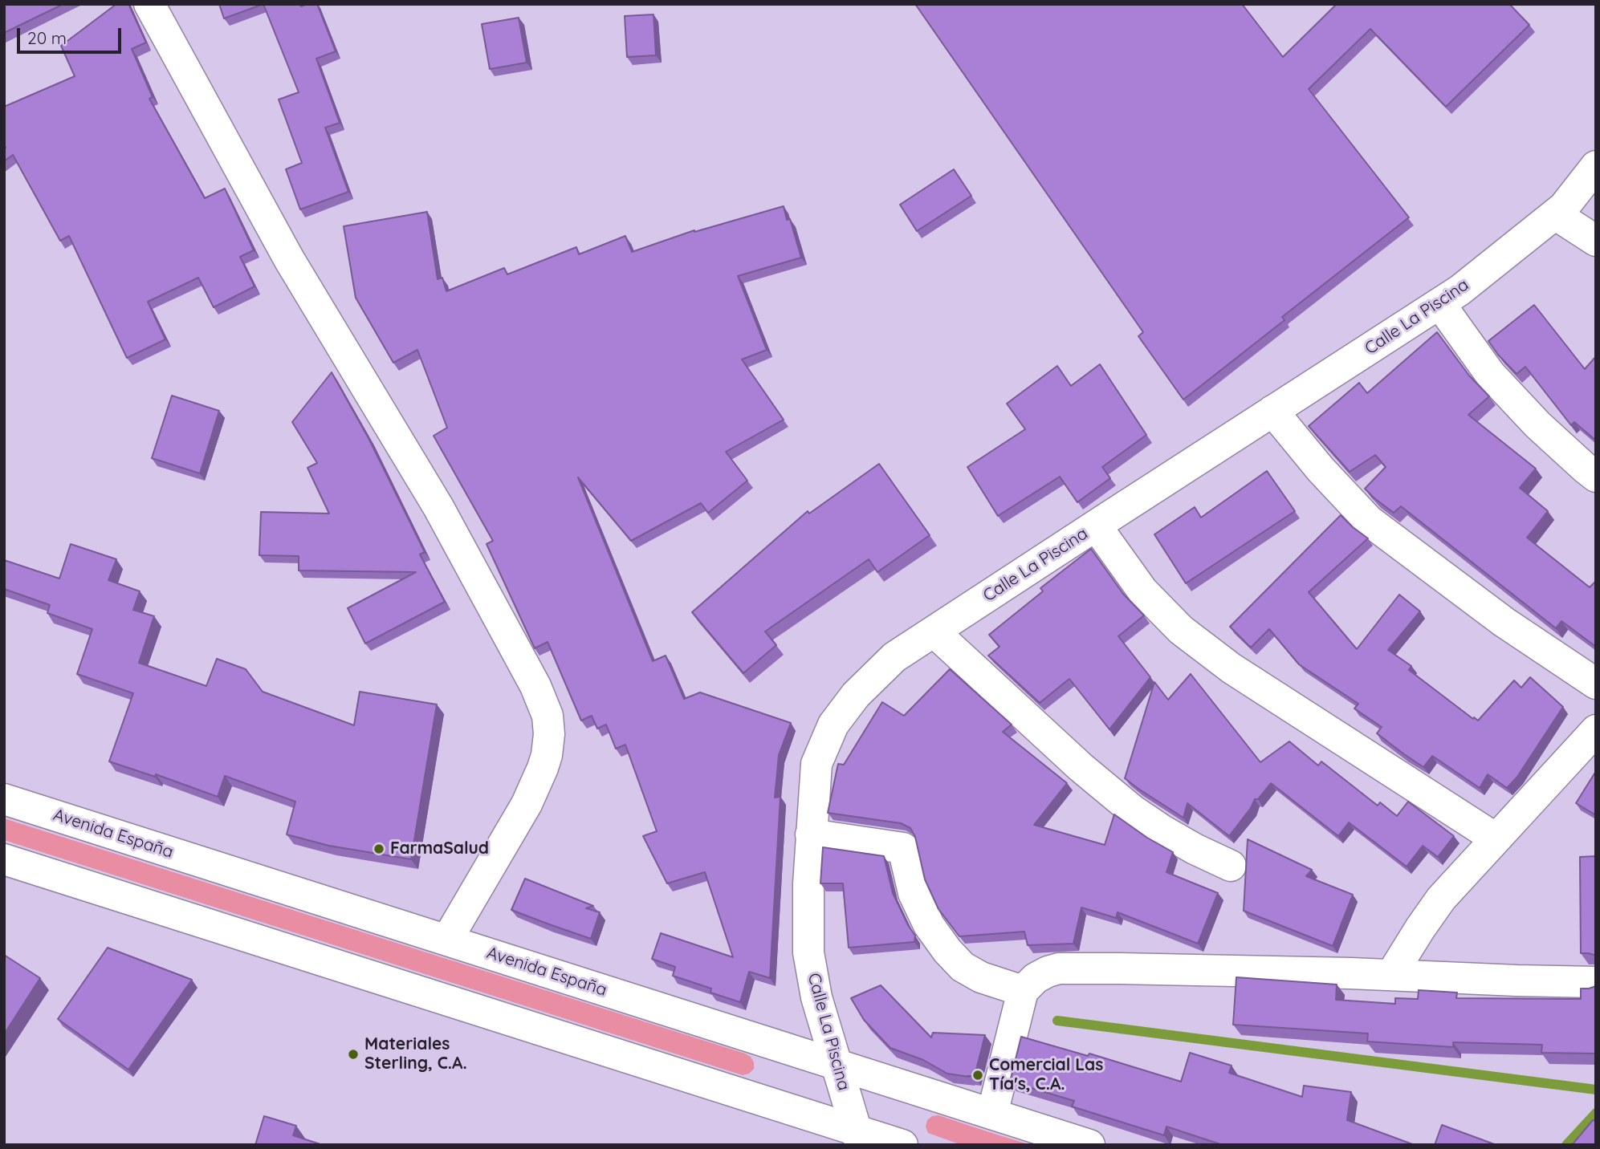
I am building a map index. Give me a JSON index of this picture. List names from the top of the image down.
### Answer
{
  "streets": {
    "street": ["Calle La Piscina", "Avenida España"]
  },
  "crossings": [
    ["Calle La Piscina", "Avenida España"]
  ],
  "places": ["FarmaSalud", "Materiales Sterling, C.A.", "Comercial Las Tía's, C.A."],
  "scale_bar": "20 m"
}
